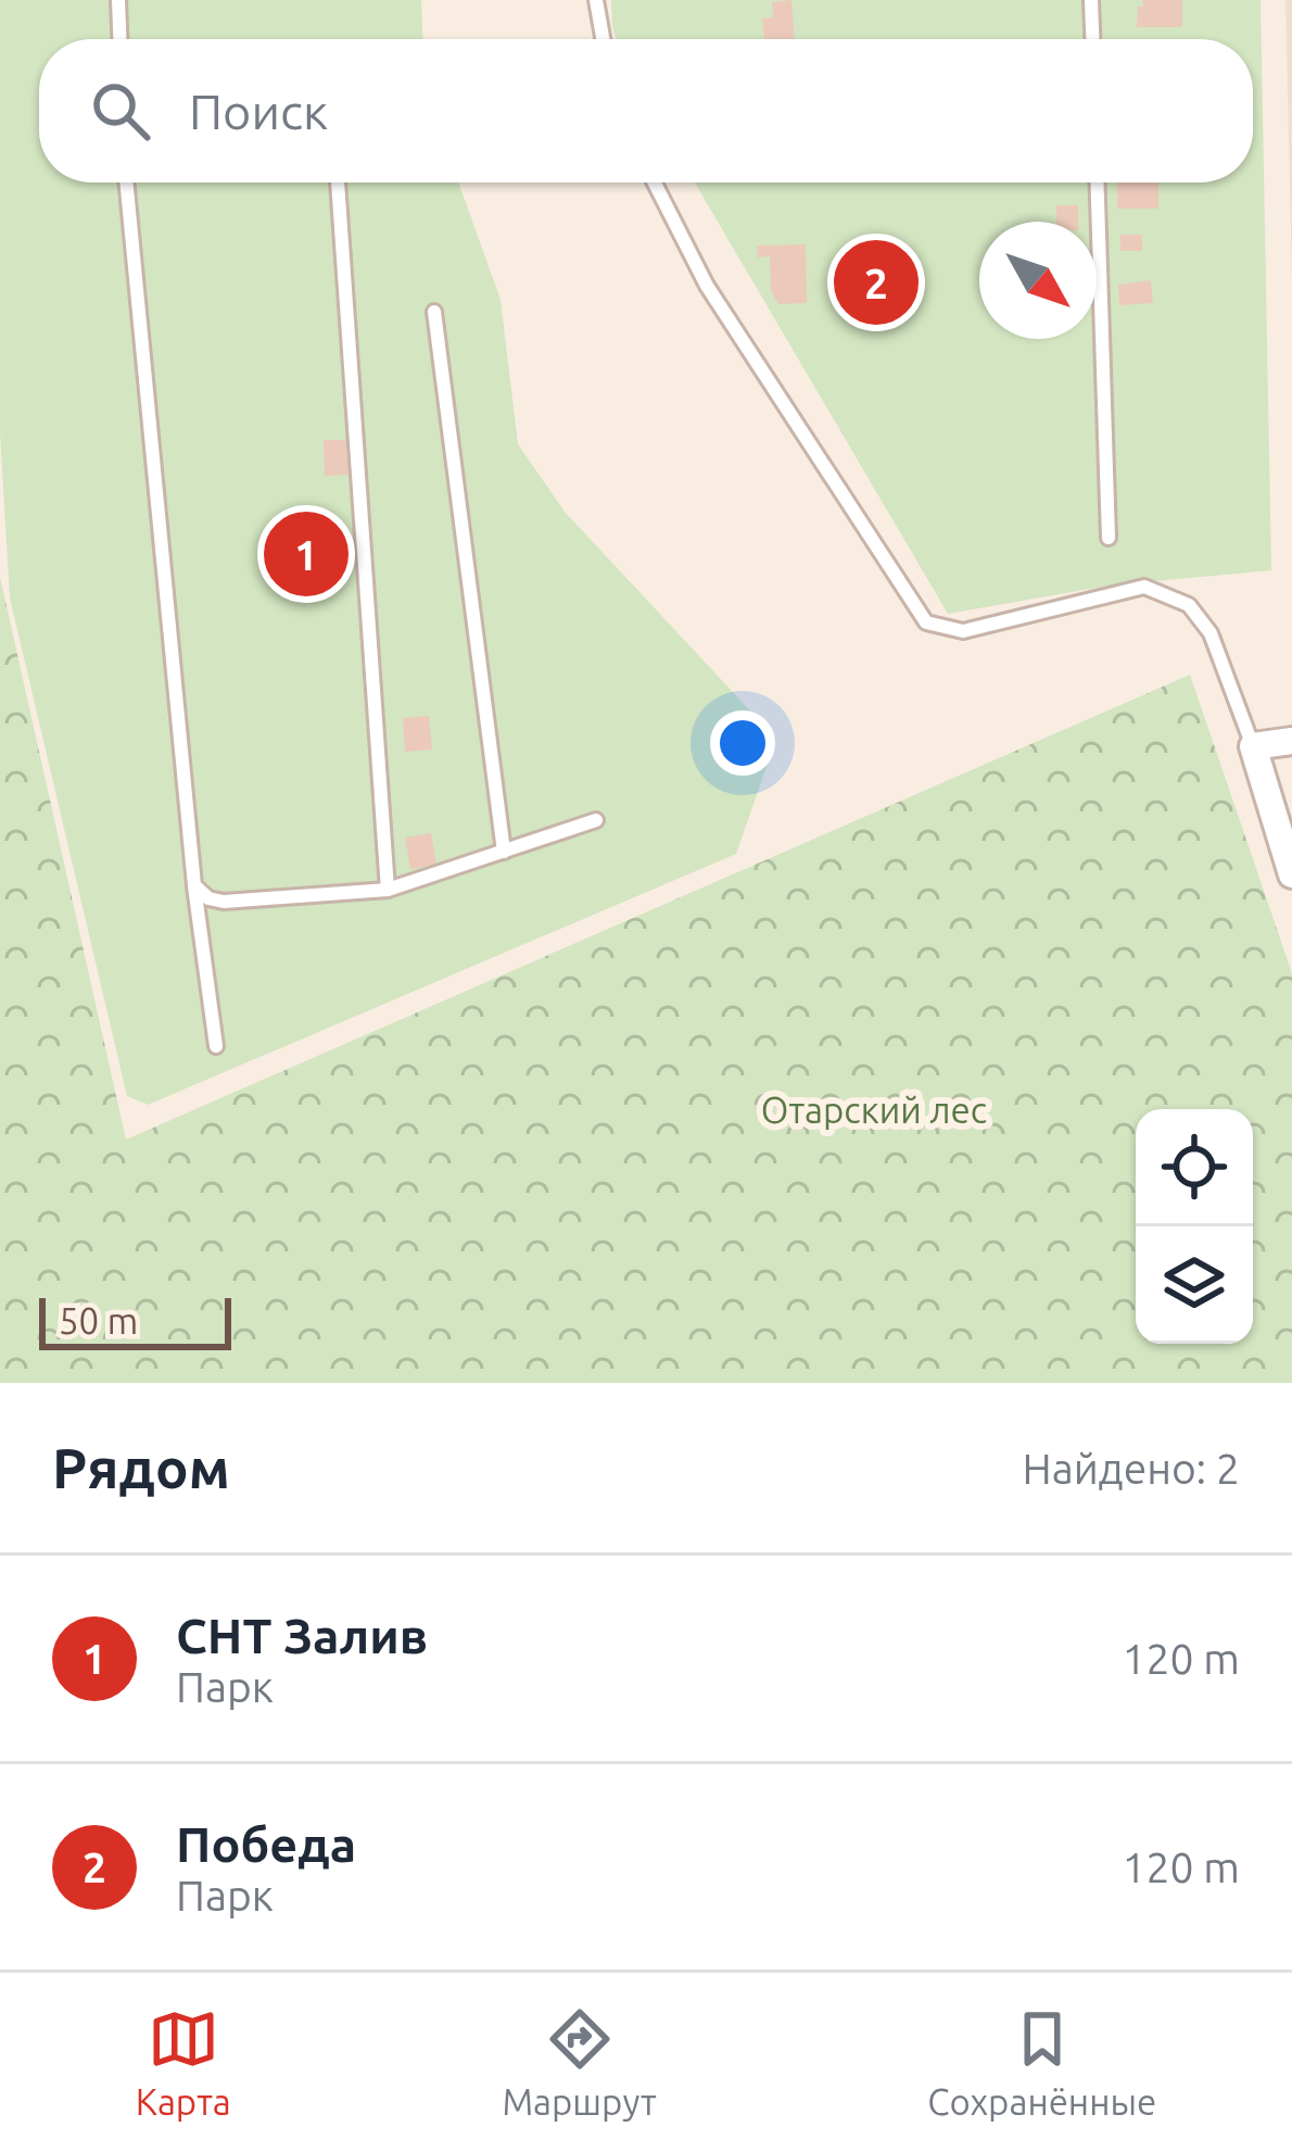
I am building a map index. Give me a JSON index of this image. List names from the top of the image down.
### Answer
{
  "parks": ["Отарский лес"],
  "scale_bar": "50 m",
  "north": "bottom right",
  "page": {
    "search": "Поиск",
    "pins": ["2", "1"],
    "scale": "50 m",
    "heading": ["Рядом", "Найдено: 2"],
    "list": [
      {
        "mark": "1",
        "name": "СНТ Залив",
        "note": "Парк",
        "value": "120 m"
      },
      {
        "mark": "2",
        "name": "Победа",
        "note": "Парк",
        "value": "120 m"
      }
    ],
    "nav": ["Карта", "Маршрут", "Сохранённые"]
  }
}
